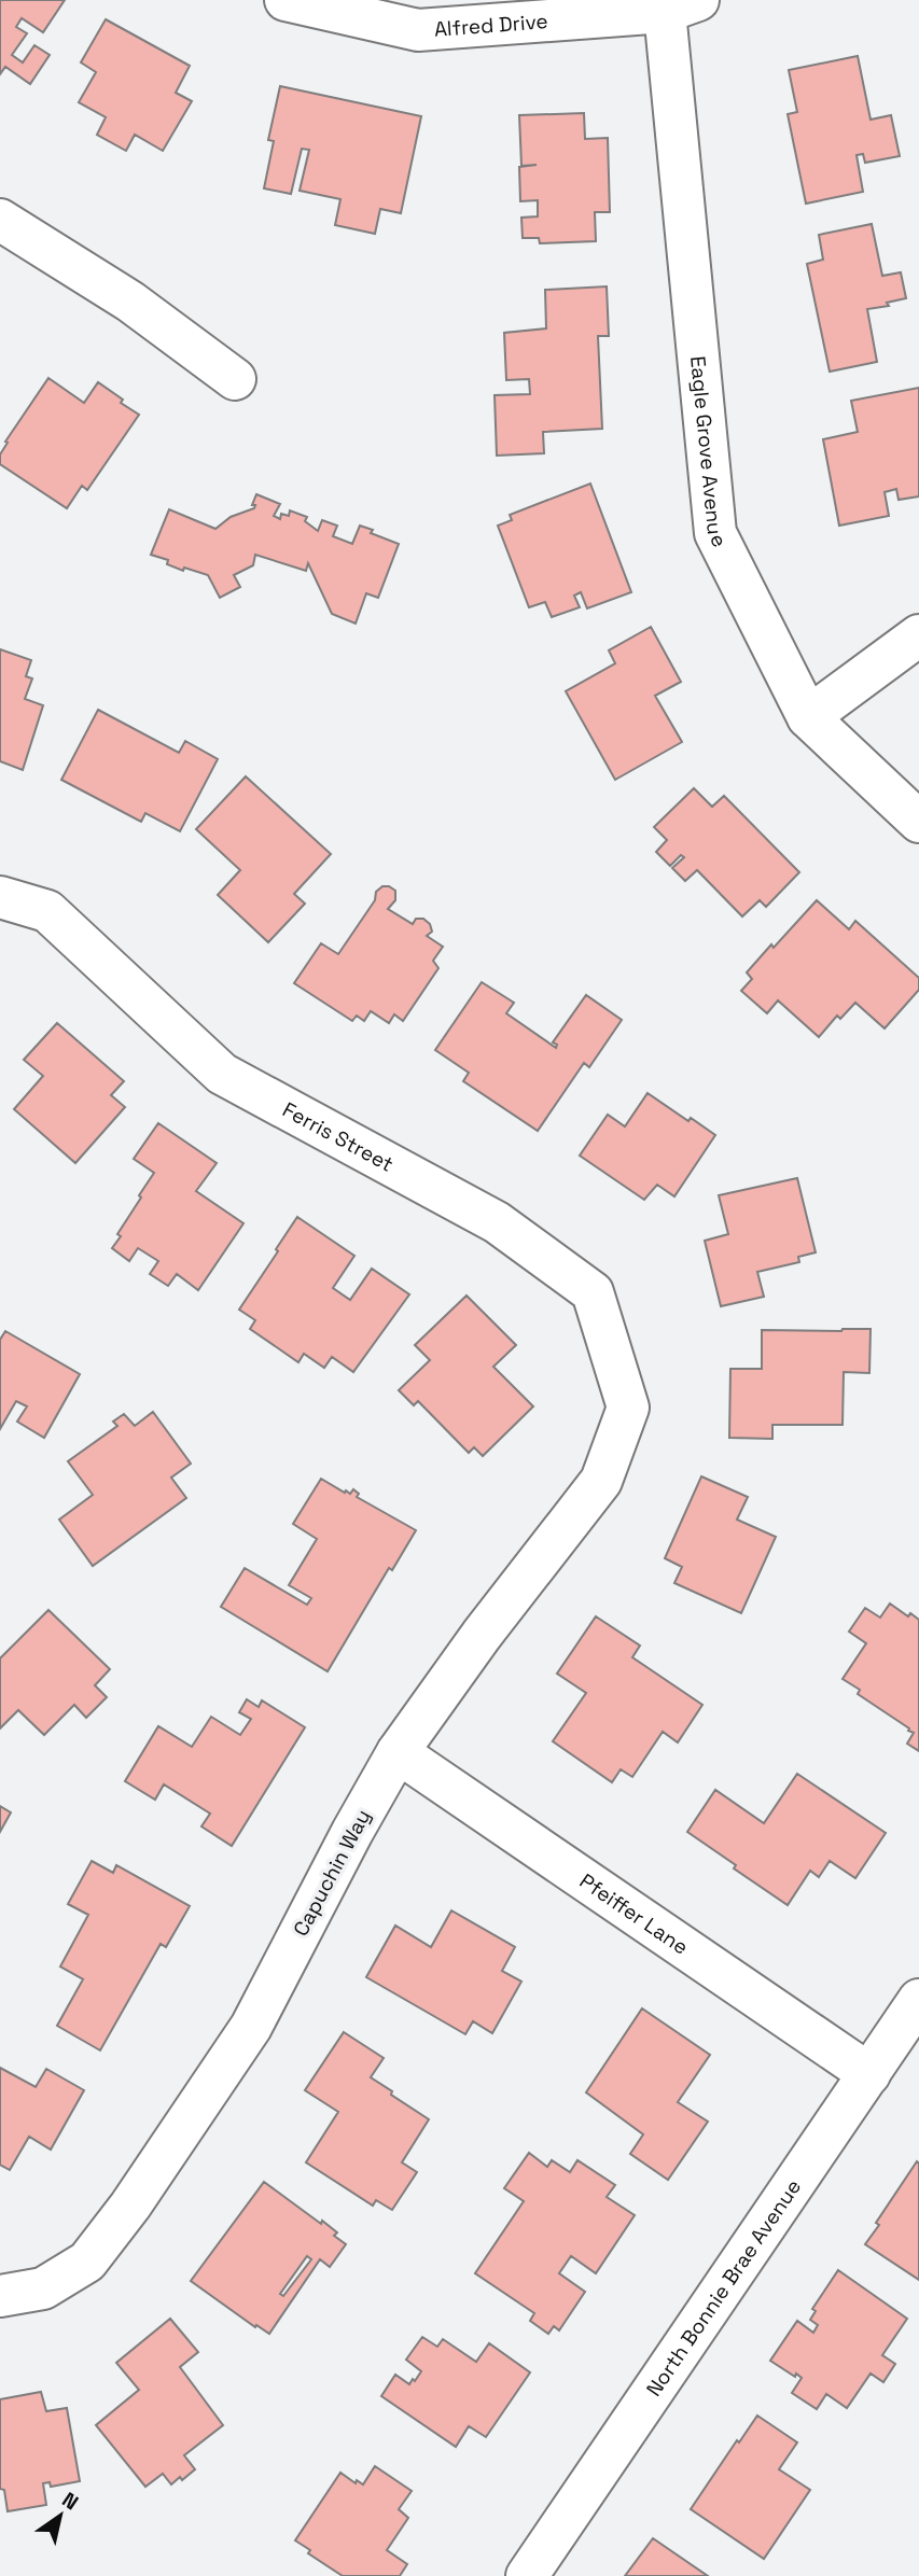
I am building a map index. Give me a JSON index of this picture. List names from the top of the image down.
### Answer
{
  "streets": {
    "street": [
      "Alfred Drive",
      "Eagle Grove Avenue",
      "Ferris Street",
      "Capuchin Way",
      "Pfeiffer Lane",
      "North Bonnie Brae Avenue"
    ]
  },
  "crossings": [
    ["Alfred Drive", "Eagle Grove Avenue"],
    ["Ferris Street", "Capuchin Way"],
    ["Capuchin Way", "Pfeiffer Lane"],
    ["Pfeiffer Lane", "North Bonnie Brae Avenue"]
  ],
  "north": "top right"
}
